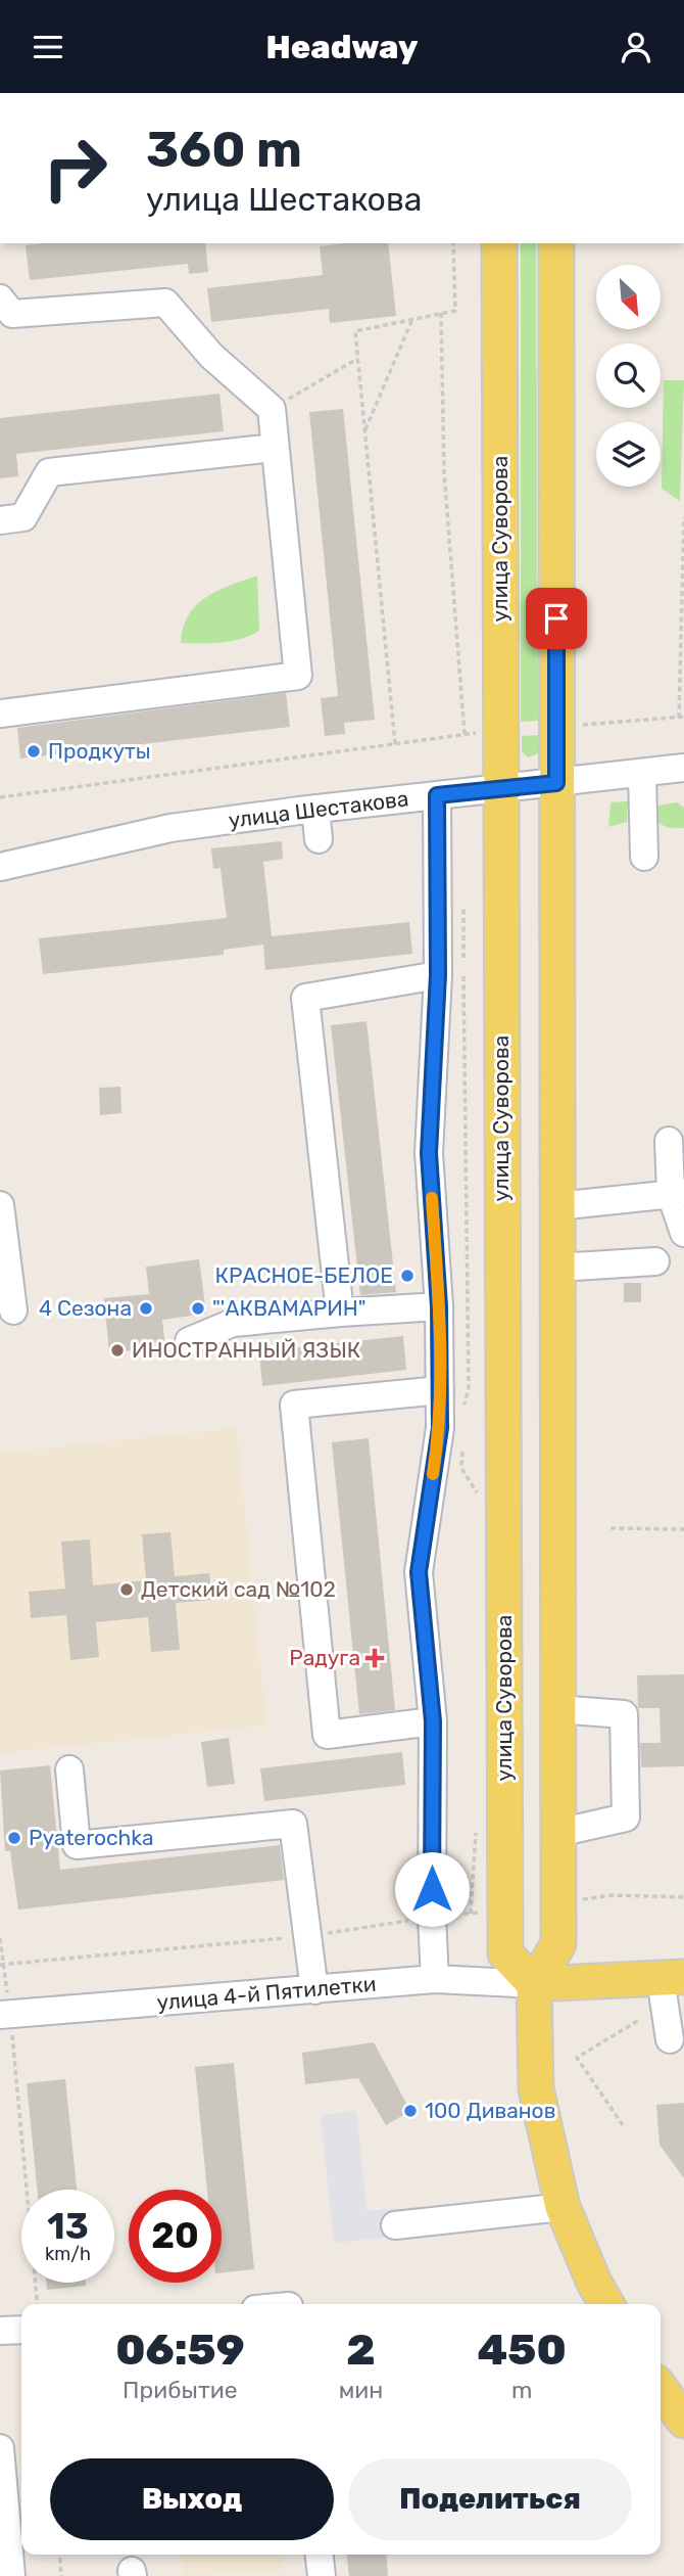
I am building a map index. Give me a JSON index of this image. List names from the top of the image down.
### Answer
{
  "streets": {
    "main road": ["улица Суворова"],
    "street": ["улица Шестакова", "улица 4-й Пятилетки"]
  },
  "crossings": [
    ["улица Суворова", "улица Шестакова"],
    ["улица Суворова", "улица 4-й Пятилетки"]
  ],
  "places": {
    "other": [
      "Продкуты",
      "КРАСНОЕ-БЕЛОЕ",
      "4 Сезона",
      "\"'АКВАМАРИН\"",
      "ИНОСТРАННЫЙ ЯЗЫК",
      "Детский сад №102",
      "Pyaterochka",
      "100 Диванов"
    ],
    "health": ["Радуга"]
  },
  "north": "bottom right",
  "page": {
    "header": "Headway",
    "turn": ["360 m", "улица Шестакова"],
    "speed": "13 km/h",
    "limit": "20",
    "eta": [
      "06:59",
      "Прибытие",
      "2",
      "мин",
      "450",
      "m"
    ],
    "buttons": ["Выход", "Поделиться"]
  }
}
